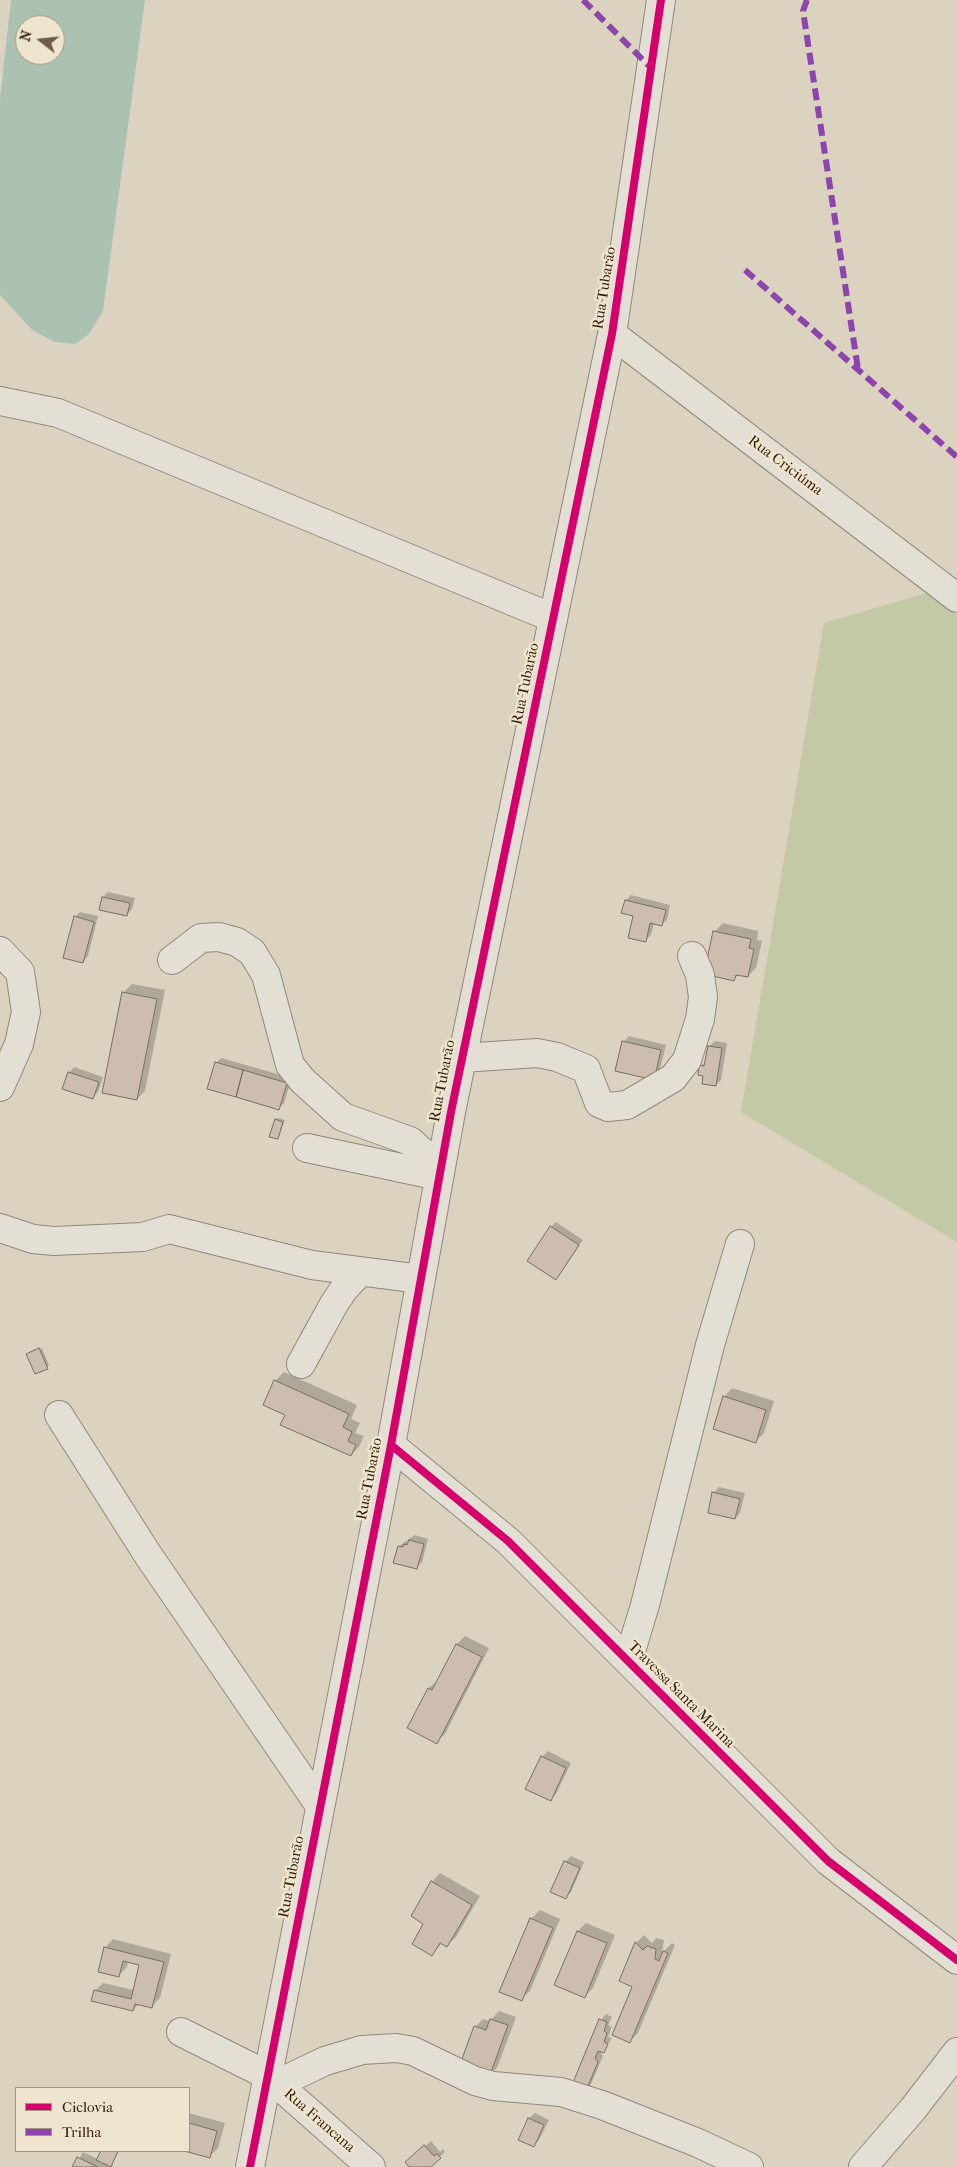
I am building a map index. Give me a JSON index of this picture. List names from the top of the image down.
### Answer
{
  "streets": {
    "street": [
      "Rua Tubarão",
      "Rua Criciúma",
      "Travessa Santa Marina",
      "Rua Francana"
    ]
  },
  "crossings": [
    ["Rua Tubarão", "Rua Criciúma"],
    ["Rua Tubarão", "Travessa Santa Marina"],
    ["Rua Tubarão", "Rua Francana"]
  ],
  "legend": ["Ciclovia", "Trilha"],
  "north": "left"
}
